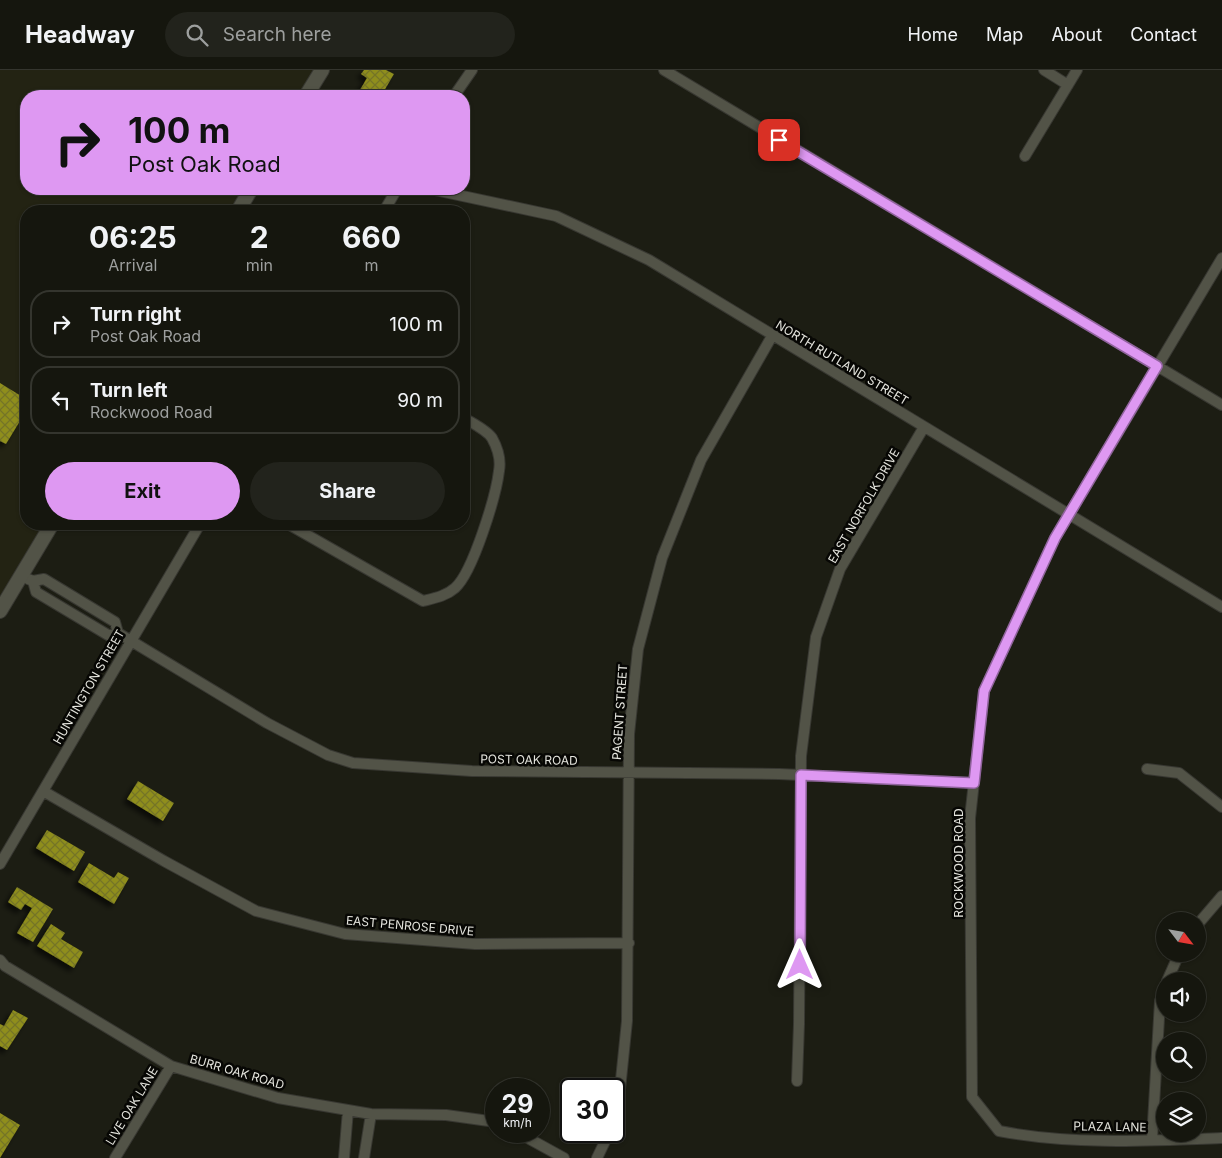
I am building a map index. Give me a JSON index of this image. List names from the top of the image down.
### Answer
{
  "streets": {
    "street": [
      "NORTH RUTLAND STREET",
      "EAST NORFOLK DRIVE",
      "HUNTINGTON STREET",
      "PAGENT STREET",
      "POST OAK ROAD",
      "ROCKWOOD ROAD",
      "EAST PENROSE DRIVE",
      "BURR OAK ROAD",
      "LIVE OAK LANE",
      "PLAZA LANE"
    ]
  },
  "crossings": [
    ["NORTH RUTLAND STREET", "EAST NORFOLK DRIVE"],
    ["NORTH RUTLAND STREET", "PAGENT STREET"],
    ["NORTH RUTLAND STREET", "ROCKWOOD ROAD"],
    ["EAST NORFOLK DRIVE", "POST OAK ROAD"],
    ["HUNTINGTON STREET", "POST OAK ROAD"],
    ["HUNTINGTON STREET", "EAST PENROSE DRIVE"],
    ["PAGENT STREET", "POST OAK ROAD"],
    ["PAGENT STREET", "EAST PENROSE DRIVE"],
    ["POST OAK ROAD", "ROCKWOOD ROAD"],
    ["ROCKWOOD ROAD", "PLAZA LANE"],
    ["BURR OAK ROAD", "LIVE OAK LANE"]
  ],
  "north": "bottom right",
  "page": {
    "header": "Headway",
    "search": "Search here",
    "nav": [
      "Home",
      "Map",
      "About",
      "Contact"
    ],
    "turn": ["100 m", "Post Oak Road"],
    "eta": [
      "06:25",
      "Arrival",
      "2",
      "min",
      "660",
      "m"
    ],
    "list": [
      {
        "name": "Turn right",
        "note": "Post Oak Road",
        "value": "100 m"
      },
      {
        "name": "Turn left",
        "note": "Rockwood Road",
        "value": "90 m"
      }
    ],
    "buttons": ["Exit", "Share"],
    "speed": "29 km/h",
    "limit": "30"
  }
}
